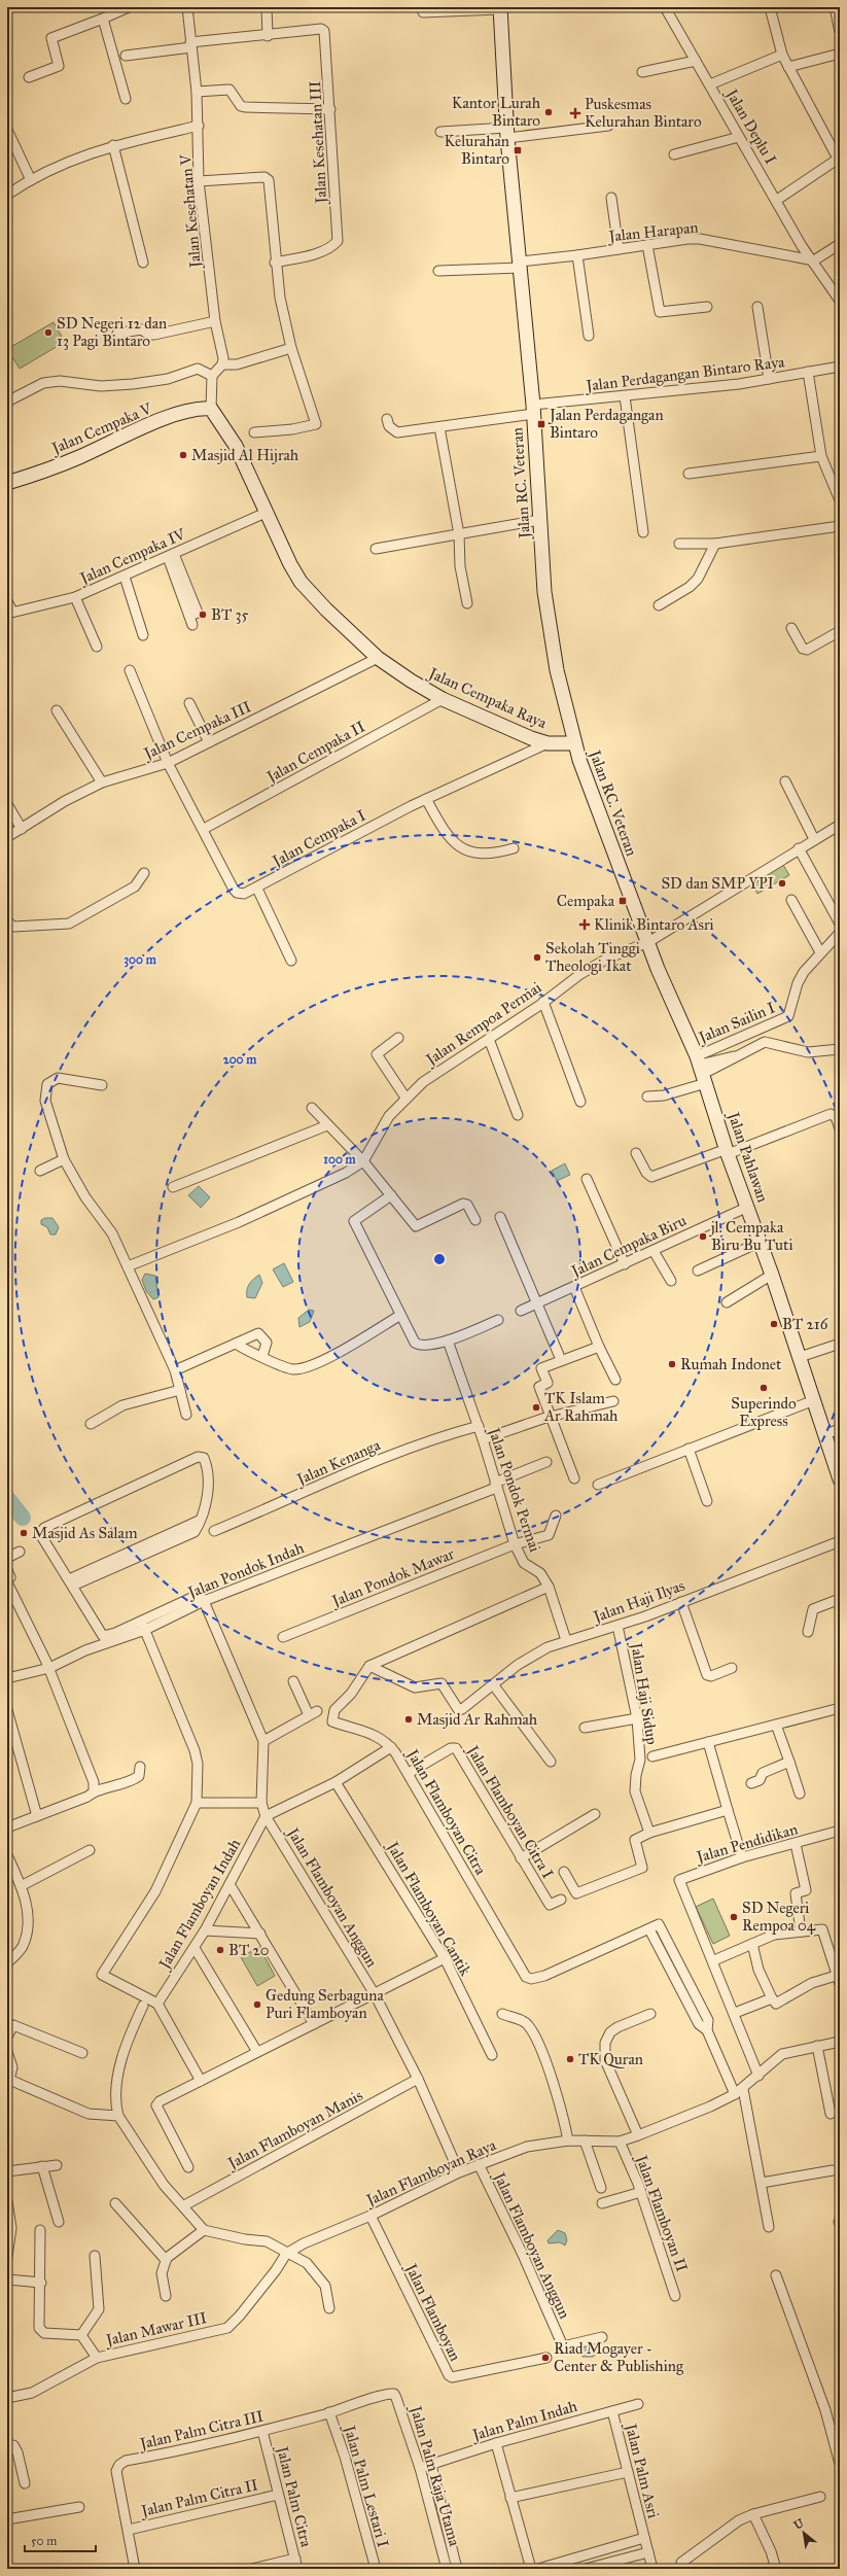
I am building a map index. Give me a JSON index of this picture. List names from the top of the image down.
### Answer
{
  "streets": {
    "main road": [
      "Jalan Cempaka V",
      "Jalan RC. Veteran",
      "Jalan Cempaka Raya",
      "Jalan Pahlawan"
    ],
    "street": [
      "Jalan Deplu I",
      "Jalan Kesehatan III",
      "Jalan Kesehatan V",
      "Jalan Harapan",
      "Jalan Perdagangan Bintaro Raya",
      "Jalan Cempaka IV",
      "Jalan Cempaka III",
      "Jalan Cempaka II",
      "Jalan Cempaka I",
      "Jalan Sailin I",
      "Jalan Rempoa Permai",
      "Jalan Cempaka Biru",
      "Jalan Kenanga",
      "Jalan Pondok Permai",
      "Jalan Pondok Indah",
      "Jalan Pondok Mawar",
      "Jalan Haji Ilyas",
      "Jalan Haji Sidup",
      "Jalan Flamboyan Citra",
      "Jalan Flamboyan Citra I",
      "Jalan Pendidikan",
      "Jalan Flamboyan Anggun",
      "Jalan Flamboyan Indah",
      "Jalan Flamboyan Cantik",
      "Jalan Flamboyan Manis",
      "Jalan Flamboyan Raya",
      "Jalan Flamboyan II",
      "Jalan Flamboyan",
      "Jalan Mawar III",
      "Jalan Palm Indah",
      "Jalan Palm Citra III",
      "Jalan Palm Asri",
      "Jalan Palm Raja Utama",
      "Jalan Palm Lestari I",
      "Jalan Palm Citra",
      "Jalan Palm Citra II"
    ]
  },
  "crossings": [
    ["Jalan Deplu I", "Jalan Harapan"],
    ["Jalan Kesehatan III", "Jalan Kesehatan V"],
    ["Jalan Harapan", "Jalan RC. Veteran"],
    ["Jalan Perdagangan Bintaro Raya", "Jalan RC. Veteran"],
    ["Jalan Cempaka V", "Jalan Cempaka Raya"],
    ["Jalan RC. Veteran", "Jalan Cempaka Raya"],
    ["Jalan RC. Veteran", "Jalan Rempoa Permai"],
    ["Jalan RC. Veteran", "Jalan Pahlawan"],
    ["Jalan Cempaka IV", "Jalan Cempaka Raya"],
    ["Jalan Cempaka Raya", "Jalan Cempaka III"],
    ["Jalan Cempaka Raya", "Jalan Cempaka II"],
    ["Jalan Cempaka Raya", "Jalan Cempaka I"],
    ["Jalan Cempaka III", "Jalan Cempaka I"],
    ["Jalan Cempaka II", "Jalan Cempaka I"],
    ["Jalan Sailin I", "Jalan Pahlawan"],
    ["Jalan Rempoa Permai", "Jalan Pahlawan"],
    ["Jalan Pahlawan", "Jalan Cempaka Biru"],
    ["Jalan Kenanga", "Jalan Pondok Permai"],
    ["Jalan Pondok Permai", "Jalan Pondok Indah"],
    ["Jalan Pondok Permai", "Jalan Pondok Mawar"],
    ["Jalan Pondok Permai", "Jalan Haji Ilyas"],
    ["Jalan Haji Ilyas", "Jalan Haji Sidup"],
    ["Jalan Flamboyan Citra", "Jalan Flamboyan Citra I"],
    ["Jalan Flamboyan Citra", "Jalan Flamboyan Anggun"],
    ["Jalan Flamboyan Citra", "Jalan Flamboyan Indah"],
    ["Jalan Flamboyan Citra", "Jalan Flamboyan Cantik"],
    ["Jalan Flamboyan Citra", "Jalan Flamboyan Raya"],
    ["Jalan Flamboyan Anggun", "Jalan Flamboyan Indah"],
    ["Jalan Flamboyan Anggun", "Jalan Flamboyan Manis"],
    ["Jalan Flamboyan Anggun", "Jalan Flamboyan Raya"],
    ["Jalan Flamboyan Raya", "Jalan Flamboyan II"],
    ["Jalan Flamboyan Raya", "Jalan Flamboyan"],
    ["Jalan Flamboyan Raya", "Jalan Mawar III"],
    ["Jalan Palm Indah", "Jalan Palm Asri"],
    ["Jalan Palm Indah", "Jalan Palm Raja Utama"],
    ["Jalan Palm Citra III", "Jalan Palm Raja Utama"],
    ["Jalan Palm Citra III", "Jalan Palm Lestari I"],
    ["Jalan Palm Citra III", "Jalan Palm Citra"],
    ["Jalan Palm Citra III", "Jalan Palm Citra II"],
    ["Jalan Palm Citra", "Jalan Palm Citra II"]
  ],
  "places": {
    "other": [
      "Kantor Lurah Bintaro",
      "SD Negeri 12 dan 13 Pagi Bintaro",
      "Masjid Al Hijrah",
      "BT 35",
      "SD dan SMP YPI",
      "Sekolah Tinggi Theologi Ikat",
      "jl. Cempaka Biru Bu Tuti",
      "BT 216",
      "Rumah Indonet",
      "Superindo Express",
      "TK Islam Ar Rahmah",
      "Masjid As Salam",
      "Masjid Ar Rahmah",
      "SD Negeri Rempoa 04",
      "BT 20",
      "Gedung Serbaguna Puri Flamboyan",
      "TK Quran",
      "Riad Mogayer - Center & Publishing"
    ],
    "health": ["Puskesmas Kelurahan Bintaro", "Klinik Bintaro Asri"],
    "transit": ["Kelurahan Bintaro", "Jalan Perdagangan Bintaro", "Cempaka"]
  },
  "scale_bar": "50 m",
  "north": "top left",
  "rings": ["300 m", "200 m", "100 m"]
}
